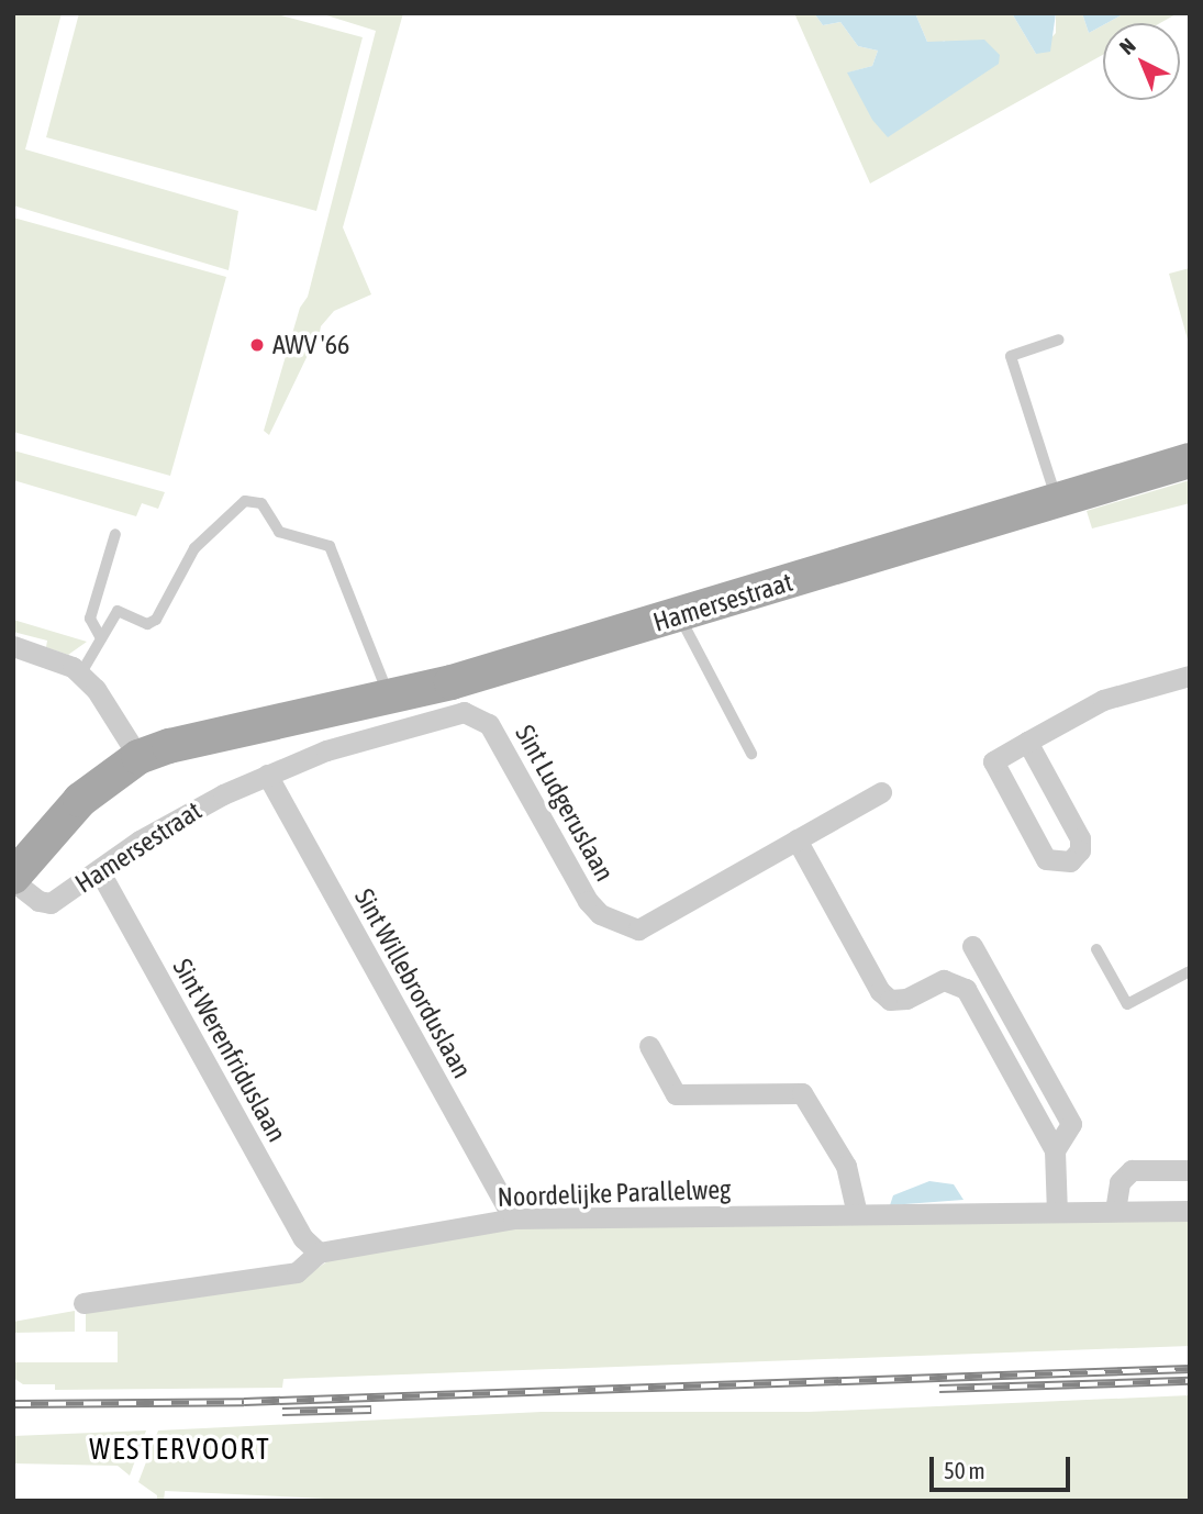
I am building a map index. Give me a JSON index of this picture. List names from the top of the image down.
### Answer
{
  "streets": {
    "main road": ["Hamersestraat"],
    "street": [
      "Sint Ludgeruslaan",
      "Sint Willebrorduslaan",
      "Sint Werenfriduslaan",
      "Noordelijke Parallelweg"
    ]
  },
  "crossings": [
    ["Hamersestraat", "Sint Ludgeruslaan"],
    ["Hamersestraat", "Sint Willebrorduslaan"],
    ["Hamersestraat", "Sint Werenfriduslaan"],
    ["Sint Ludgeruslaan", "Sint Willebrorduslaan"],
    ["Sint Willebrorduslaan", "Noordelijke Parallelweg"],
    ["Sint Werenfriduslaan", "Noordelijke Parallelweg"]
  ],
  "districts": ["WESTERVOORT"],
  "places": ["AWV '66"],
  "scale_bar": "50 m",
  "north": "top left"
}
